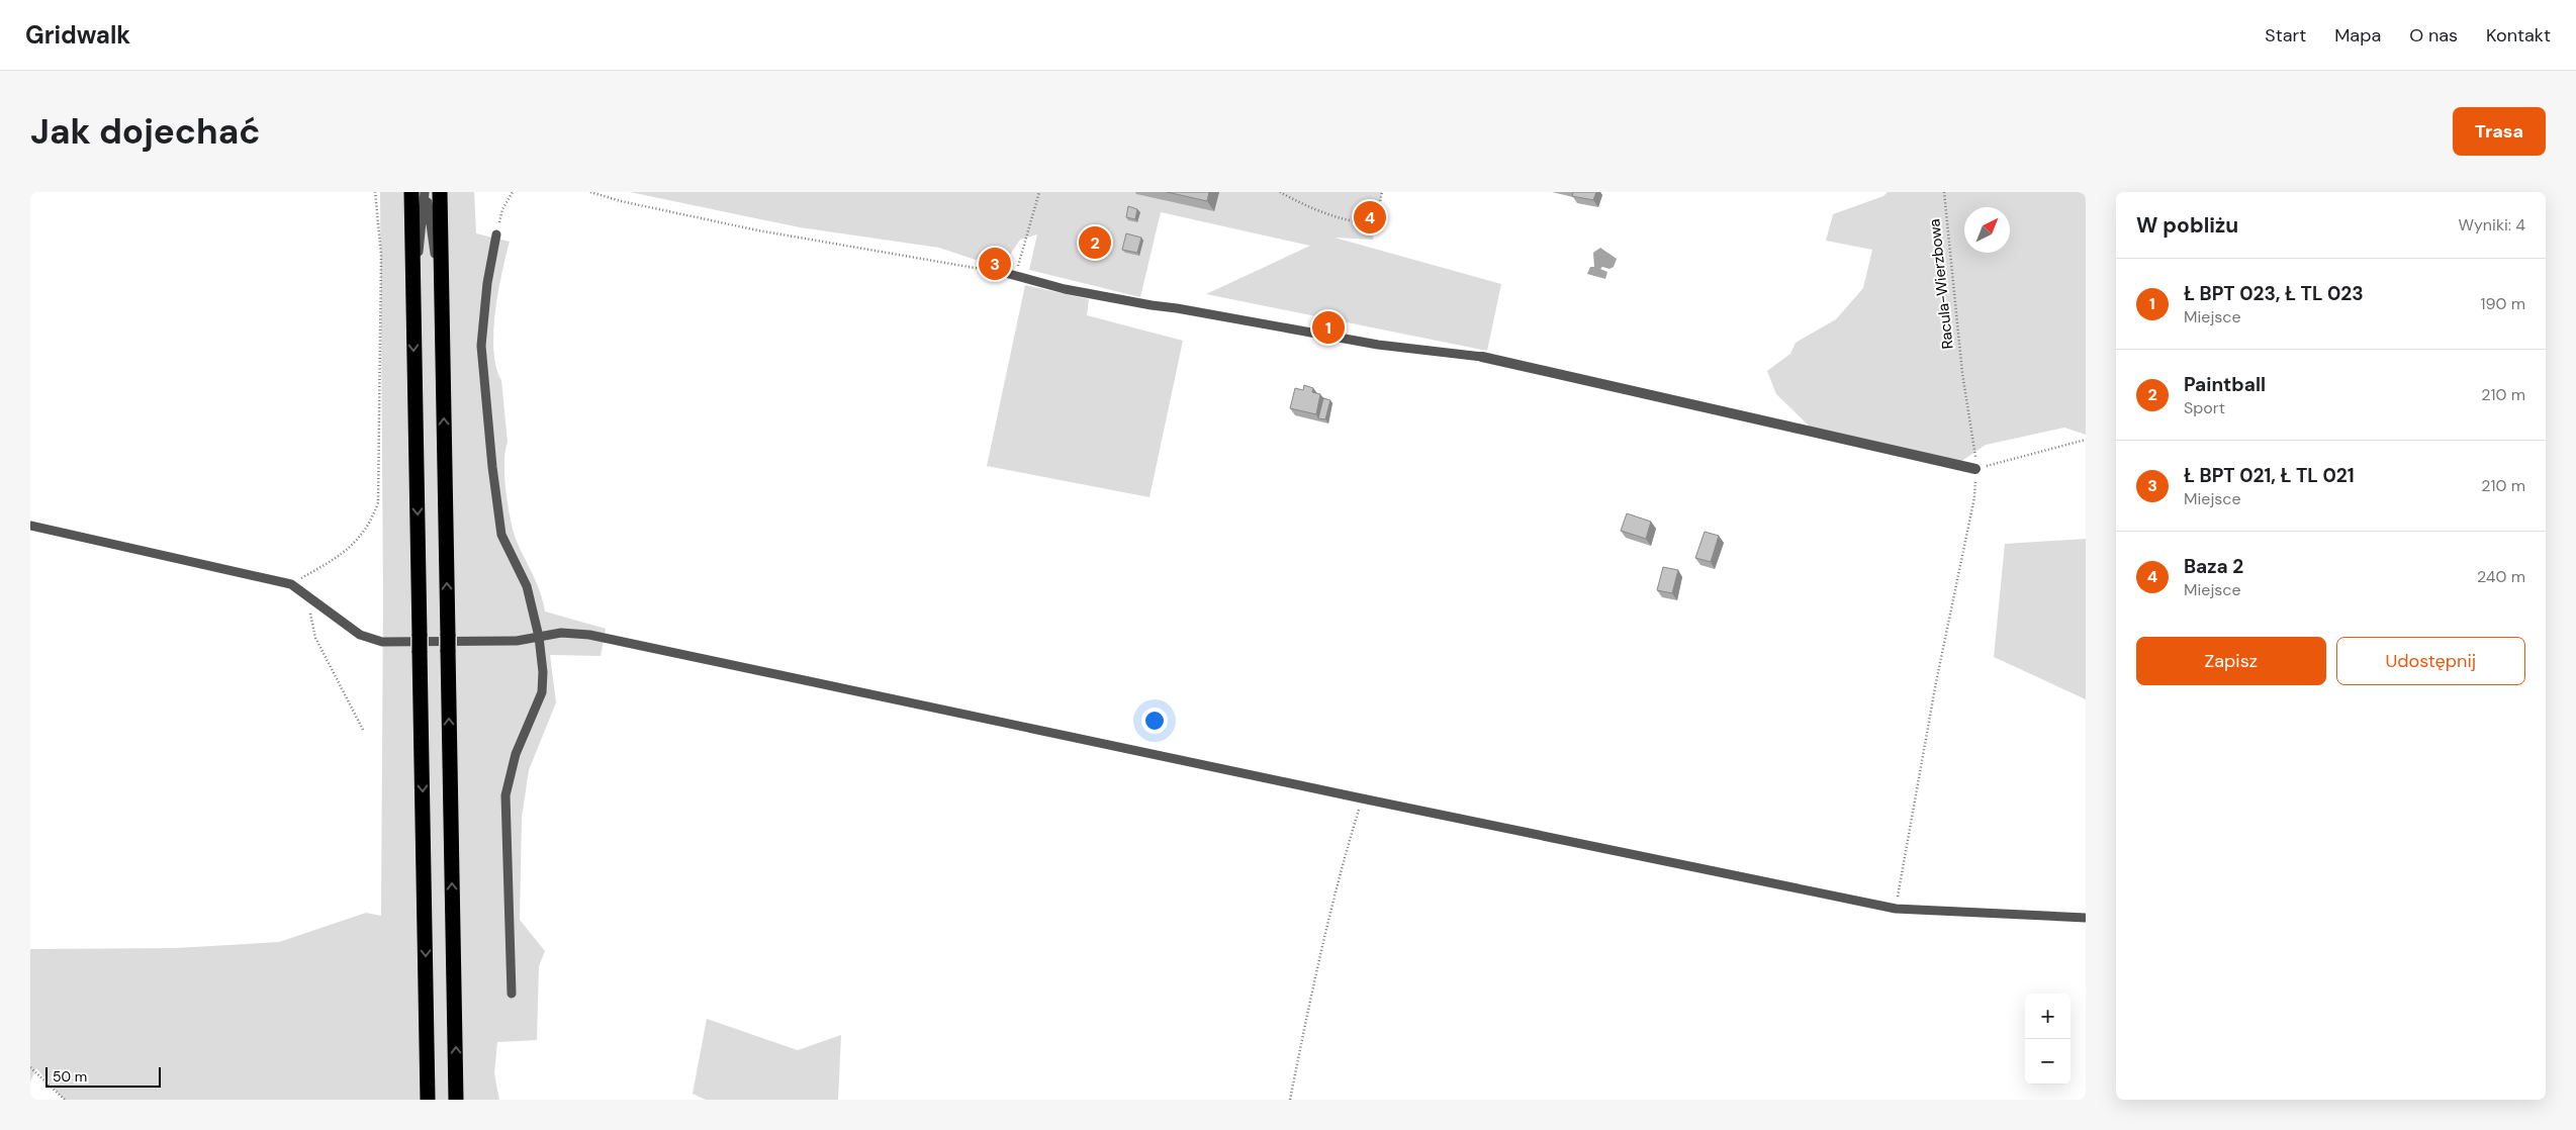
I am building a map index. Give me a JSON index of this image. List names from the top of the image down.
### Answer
{
  "streets": {
    "path": ["Racula-Wierzbowa"]
  },
  "scale_bar": "50 m",
  "north": "top right",
  "page": {
    "header": "Gridwalk",
    "nav": [
      "Start",
      "Mapa",
      "O nas",
      "Kontakt"
    ],
    "buttons": [
      "Trasa",
      ["Zapisz", "Udostępnij"]
    ],
    "title": "Jak dojechać",
    "heading": ["W pobliżu", "Wyniki: 4"],
    "pins": [
      "4",
      "2",
      "3",
      "1"
    ],
    "list": [
      {
        "mark": "1",
        "name": "Ł BPT 023, Ł TL 023",
        "note": "Miejsce",
        "value": "190 m"
      },
      {
        "mark": "2",
        "name": "Paintball",
        "note": "Sport",
        "value": "210 m"
      },
      {
        "mark": "3",
        "name": "Ł BPT 021, Ł TL 021",
        "note": "Miejsce",
        "value": "210 m"
      },
      {
        "mark": "4",
        "name": "Baza 2",
        "note": "Miejsce",
        "value": "240 m"
      }
    ],
    "map_buttons": ["+", "−"],
    "scale": "50 m"
  }
}
